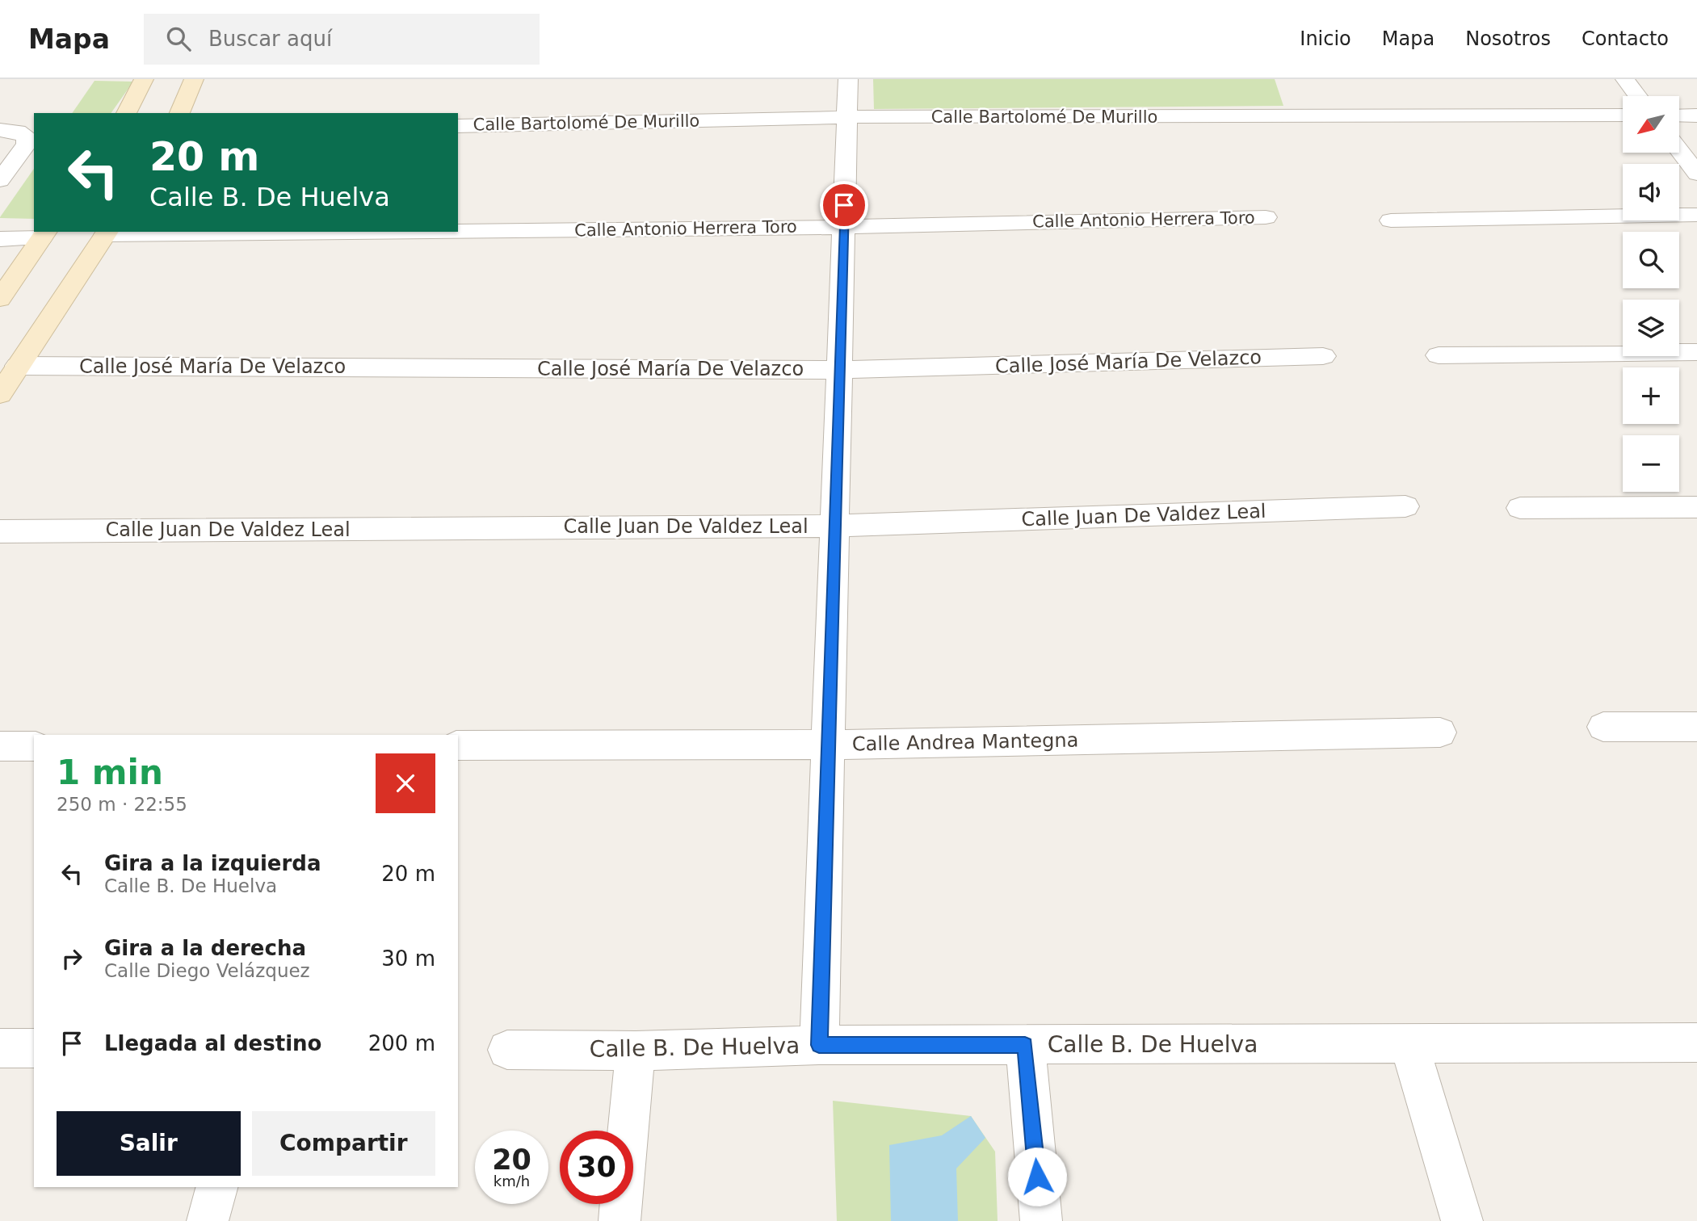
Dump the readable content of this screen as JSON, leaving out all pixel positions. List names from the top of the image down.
{
  "streets": {
    "street": [
      "Calle Bartolomé De Murillo",
      "Calle Antonio Herrera Toro",
      "Calle José María De Velazco",
      "Calle Juan De Valdez Leal",
      "Calle Andrea Mantegna",
      "Calle B. De Huelva"
    ]
  },
  "north": "bottom left",
  "page": {
    "header": "Mapa",
    "search": "Buscar aquí",
    "nav": [
      "Inicio",
      "Mapa",
      "Nosotros",
      "Contacto"
    ],
    "map_buttons": ["+", "−"],
    "turn": ["20 m", "Calle B. De Huelva"],
    "heading": ["1 min", "250 m · 22:55"],
    "list": [
      {
        "name": "Gira a la izquierda",
        "note": "Calle B. De Huelva",
        "value": "20 m"
      },
      {
        "name": "Gira a la derecha",
        "note": "Calle Diego Velázquez",
        "value": "30 m"
      },
      {
        "name": "Llegada al destino",
        "value": "200 m"
      }
    ],
    "buttons": ["Salir", "Compartir"],
    "speed": "20 km/h",
    "limit": "30"
  }
}
